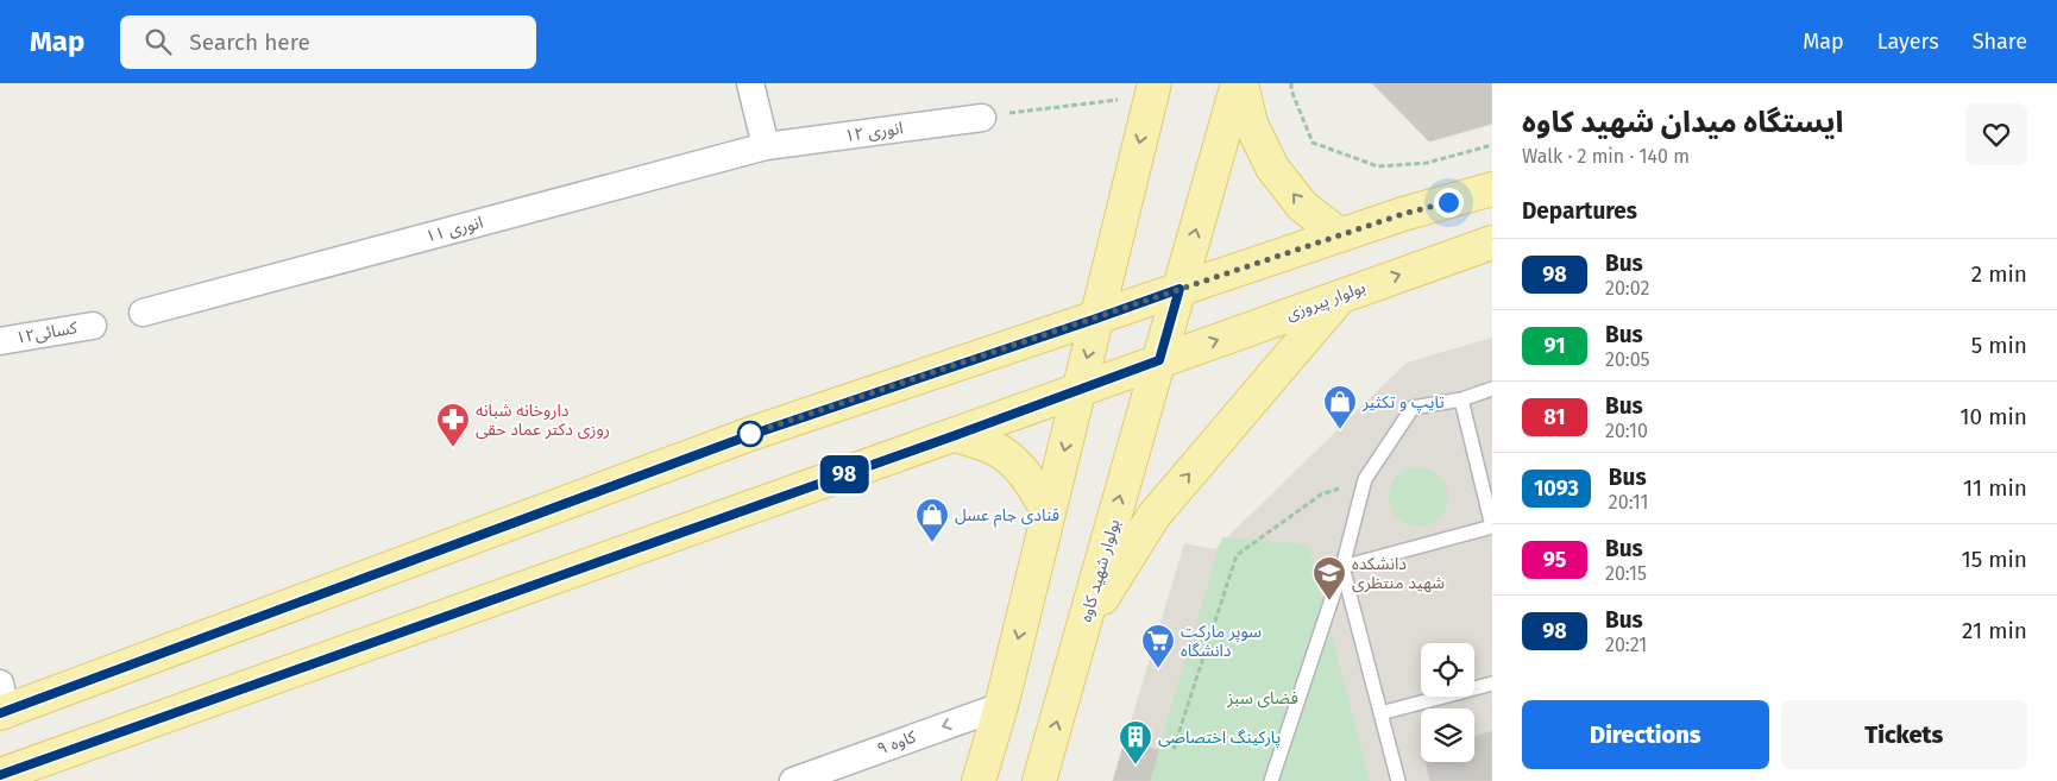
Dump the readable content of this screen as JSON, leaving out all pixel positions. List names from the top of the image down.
{
  "streets": {
    "main road": ["بولوار پیروزی", "بولوار شهید کاوه"],
    "street": [
      "انوری ۱۲",
      "انوری ۱۱",
      "کسائی۱۲",
      "کاوه ۹"
    ]
  },
  "crossings": [
    ["انوری ۱۲", "انوری ۱۱"],
    ["بولوار پیروزی", "بولوار شهید کاوه"]
  ],
  "one_way": ["کاوه ۹"],
  "parks": ["فضای سبز"],
  "places": {
    "shop": ["تایپ و تکثیر", "قنادی جام عسل"],
    "pharmacy": ["داروخانه شبانه روزی دکتر عماد حقی"],
    "school or university": ["دانشکده شهید منتظری"],
    "supermarket": ["سوپر مارکت دانشگاه"],
    "building": ["پارکینگ اختصاصی"]
  },
  "lines": ["bus line 98"],
  "page": {
    "header": "Map",
    "search": "Search here",
    "nav": ["Map", "Layers", "Share"],
    "on_map": "98",
    "heading": [
      ["ایستگاه میدان شهید کاوه", "Walk · 2 min · 140 m"],
      "Departures"
    ],
    "list": [
      {
        "mark": "98",
        "name": "Bus",
        "note": "20:02",
        "value": "2 min"
      },
      {
        "mark": "91",
        "name": "Bus",
        "note": "20:05",
        "value": "5 min"
      },
      {
        "mark": "81",
        "name": "Bus",
        "note": "20:10",
        "value": "10 min"
      },
      {
        "mark": "1093",
        "name": "Bus",
        "note": "20:11",
        "value": "11 min"
      },
      {
        "mark": "95",
        "name": "Bus",
        "note": "20:15",
        "value": "15 min"
      },
      {
        "mark": "98",
        "name": "Bus",
        "note": "20:21",
        "value": "21 min"
      }
    ],
    "buttons": ["Directions", "Tickets"]
  }
}
